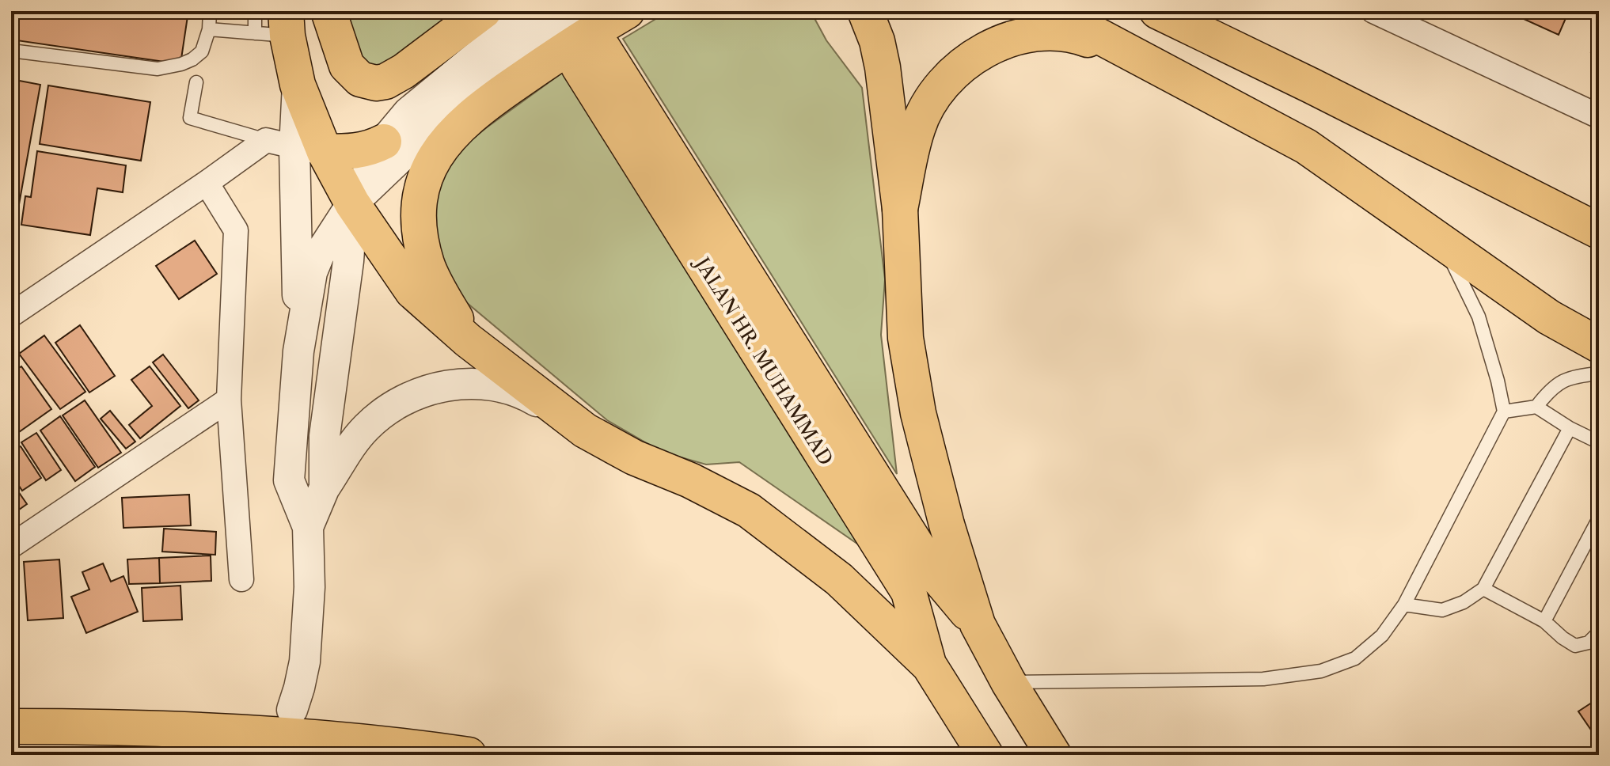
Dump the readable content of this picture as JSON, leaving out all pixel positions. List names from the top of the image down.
{
  "streets": {
    "main road": ["JALAN HR. MUHAMMAD"]
  }
}
